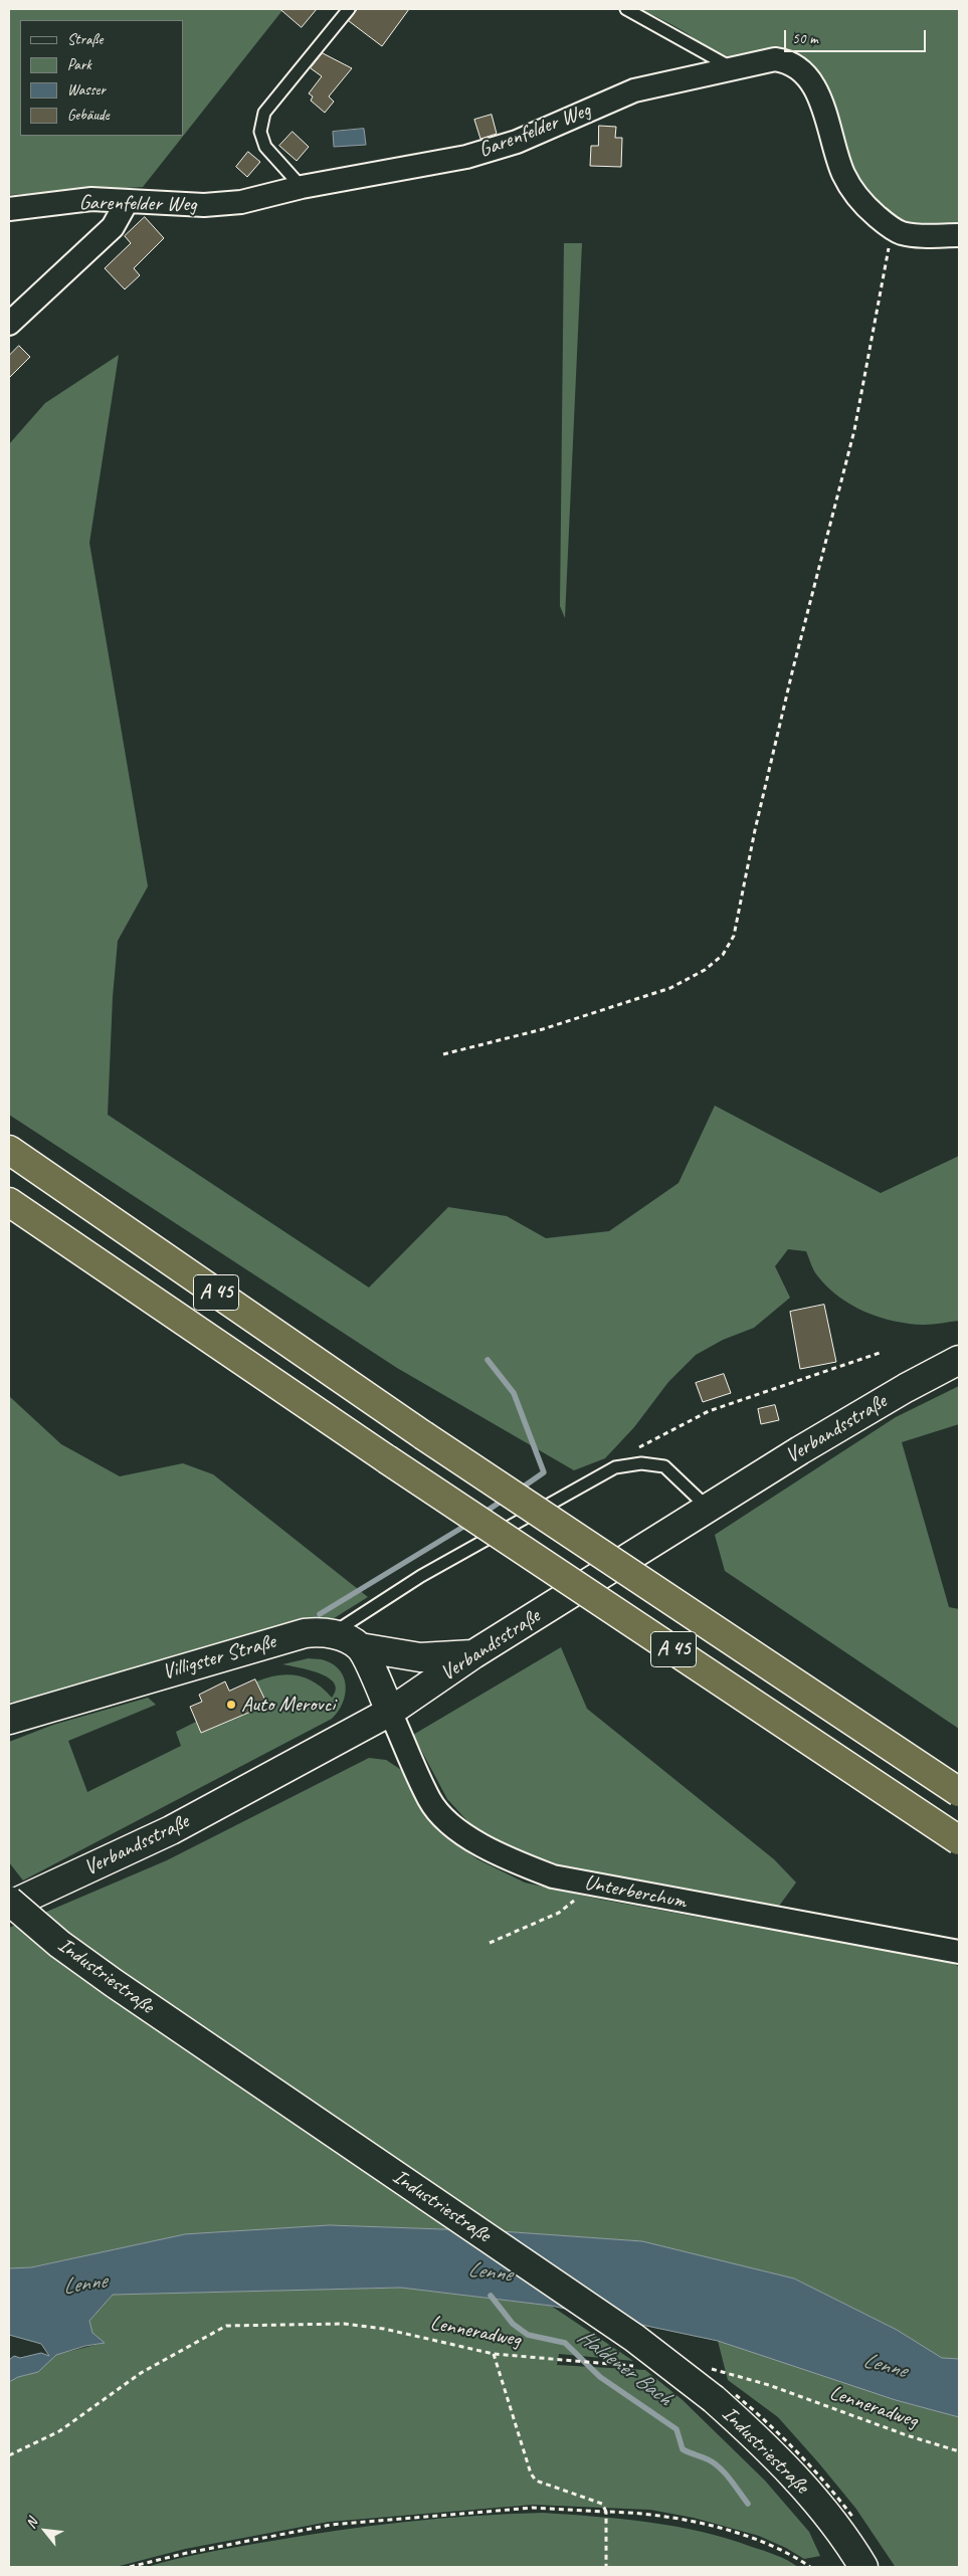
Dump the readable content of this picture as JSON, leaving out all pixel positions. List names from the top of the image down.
{
  "streets": {
    "highway": ["A 45"],
    "main road": ["Verbandsstraße", "Villigster Straße", "Industriestraße"],
    "street": ["Garenfelder Weg", "Unterberchum"],
    "path": ["Lenneradweg"]
  },
  "crossings": [
    ["Verbandsstraße", "Villigster Straße"],
    ["Verbandsstraße", "Unterberchum"]
  ],
  "water": ["Lenne", "Haldener Bach"],
  "places": ["Auto Merovci"],
  "legend": [
    "Straße",
    "Park",
    "Wasser",
    "Gebäude"
  ],
  "scale_bar": "50 m",
  "north": "top left"
}
